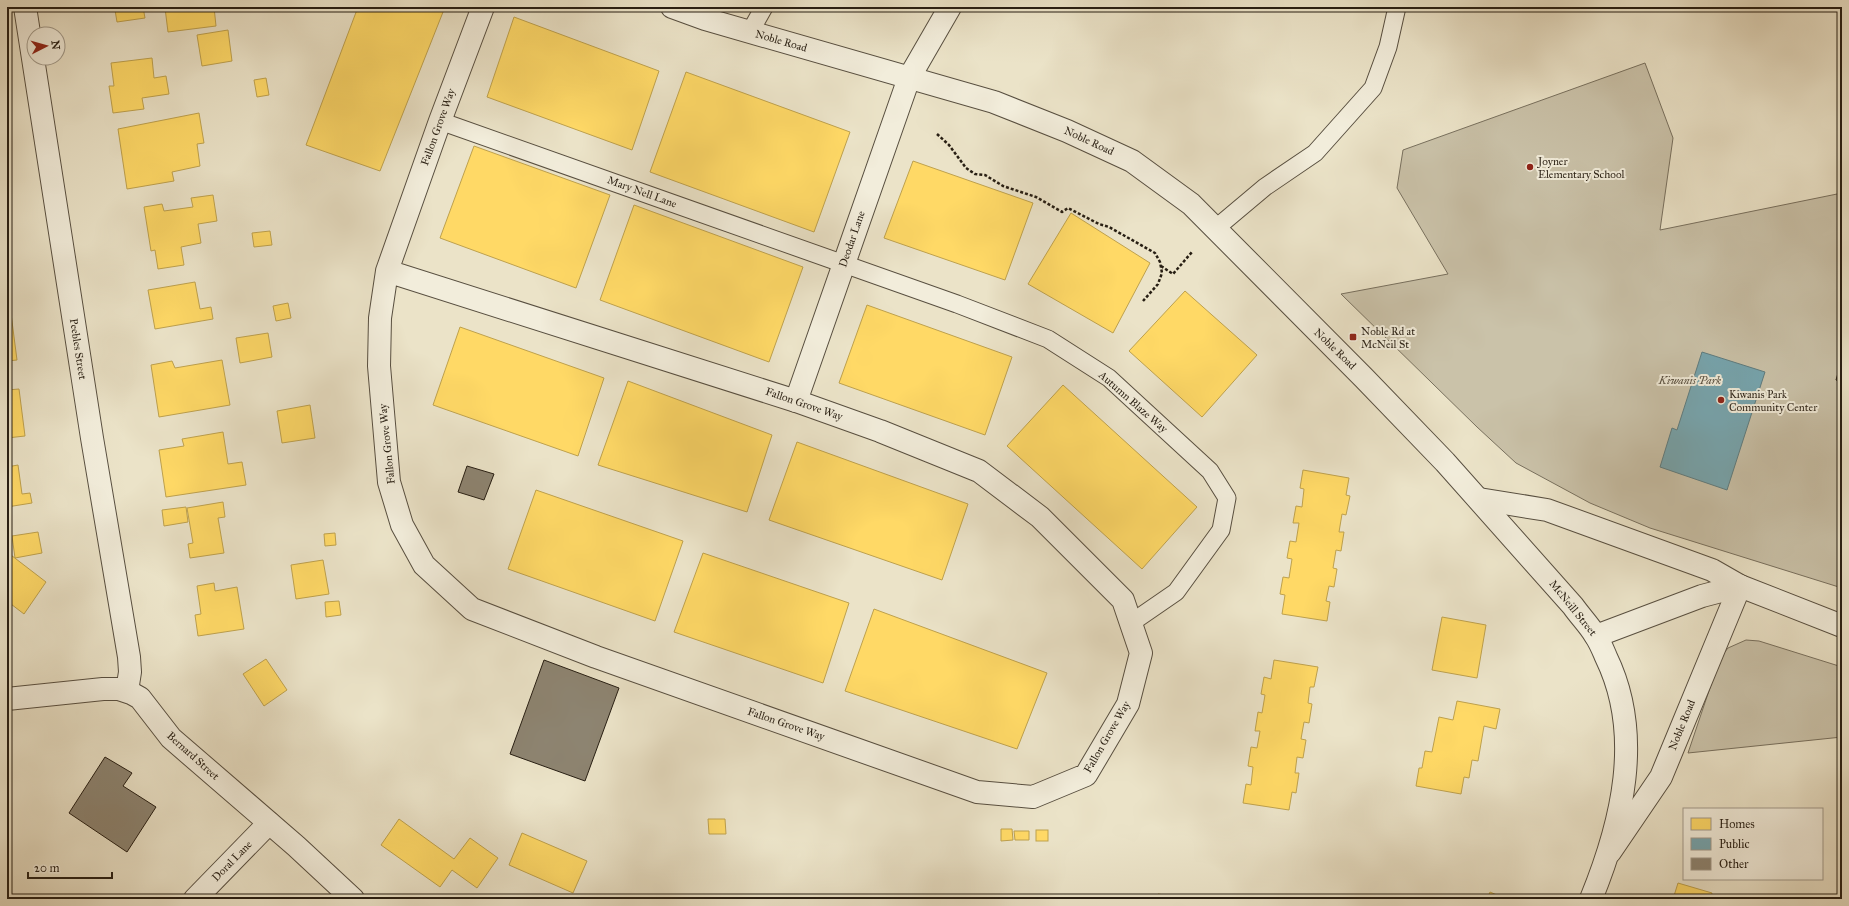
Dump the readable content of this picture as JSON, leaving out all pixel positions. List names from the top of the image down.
{
  "streets": {
    "street": [
      "Noble Road",
      "Fallon Grove Way",
      "Deodar Lane",
      "Peebles Street",
      "McNeill Street",
      "Bernard Street",
      "Doral Lane"
    ],
    "lane": ["Mary Nell Lane", "Autumn Blaze Way"]
  },
  "crossings": [
    ["Noble Road", "Deodar Lane"],
    ["Noble Road", "McNeill Street"],
    ["Fallon Grove Way", "Mary Nell Lane"],
    ["Fallon Grove Way", "Deodar Lane"],
    ["Fallon Grove Way", "Autumn Blaze Way"],
    ["Mary Nell Lane", "Deodar Lane"],
    ["Mary Nell Lane", "Autumn Blaze Way"],
    ["Deodar Lane", "Autumn Blaze Way"],
    ["Peebles Street", "Bernard Street"],
    ["Bernard Street", "Doral Lane"]
  ],
  "parks": ["Kiwanis Park"],
  "places": {
    "other": ["Joyner Elementary School", "Kiwanis Park Community Center"],
    "transit": ["Noble Rd at McNeil St"]
  },
  "legend": ["Homes", "Public", "Other"],
  "scale_bar": "20 m",
  "north": "right"
}
